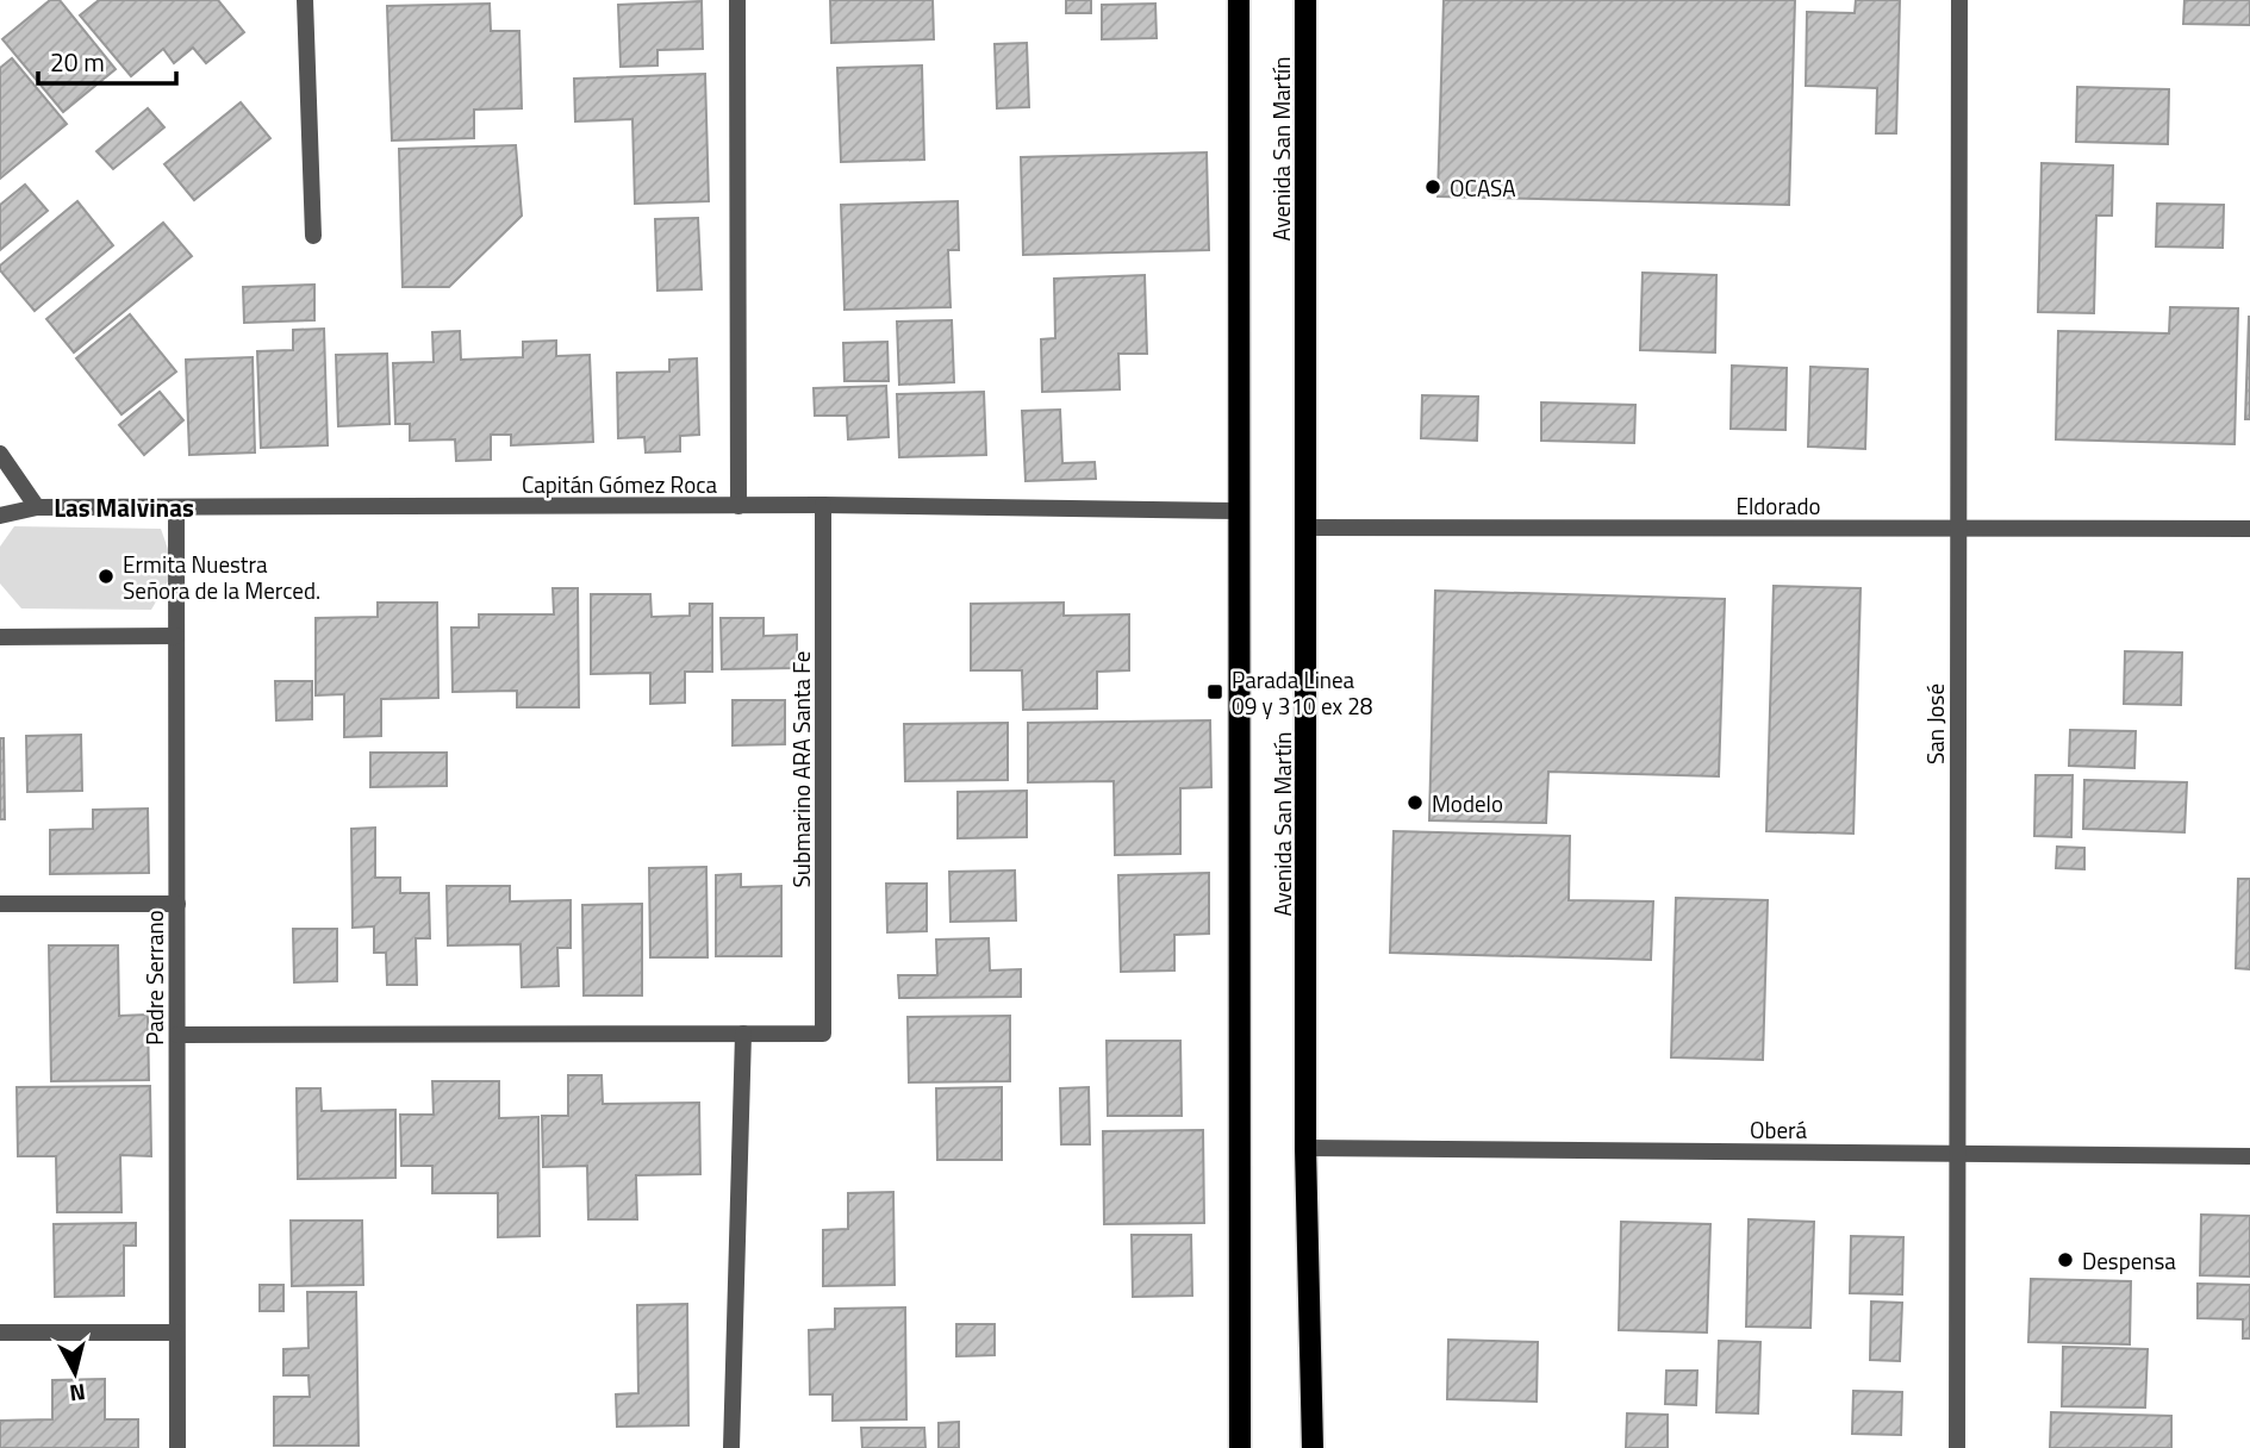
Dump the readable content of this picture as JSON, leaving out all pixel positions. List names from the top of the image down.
{
  "streets": {
    "main road": ["Avenida San Martín"],
    "street": [
      "Capitán Gómez Roca",
      "Eldorado",
      "San José",
      "Submarino ARA Santa Fe",
      "Padre Serrano",
      "Oberá"
    ]
  },
  "crossings": [
    ["Avenida San Martín", "Capitán Gómez Roca"],
    ["Avenida San Martín", "Eldorado"],
    ["Avenida San Martín", "Oberá"],
    ["Capitán Gómez Roca", "Submarino ARA Santa Fe"],
    ["Capitán Gómez Roca", "Padre Serrano"],
    ["Eldorado", "San José"],
    ["San José", "Oberá"]
  ],
  "districts": ["Las Malvinas"],
  "places": {
    "other": [
      "OCASA",
      "Ermita Nuestra Señora de la Merced.",
      "Modelo",
      "Despensa"
    ],
    "transit": ["Parada Linea 09 y 310 ex 28"]
  },
  "scale_bar": "20 m",
  "north": "bottom"
}
